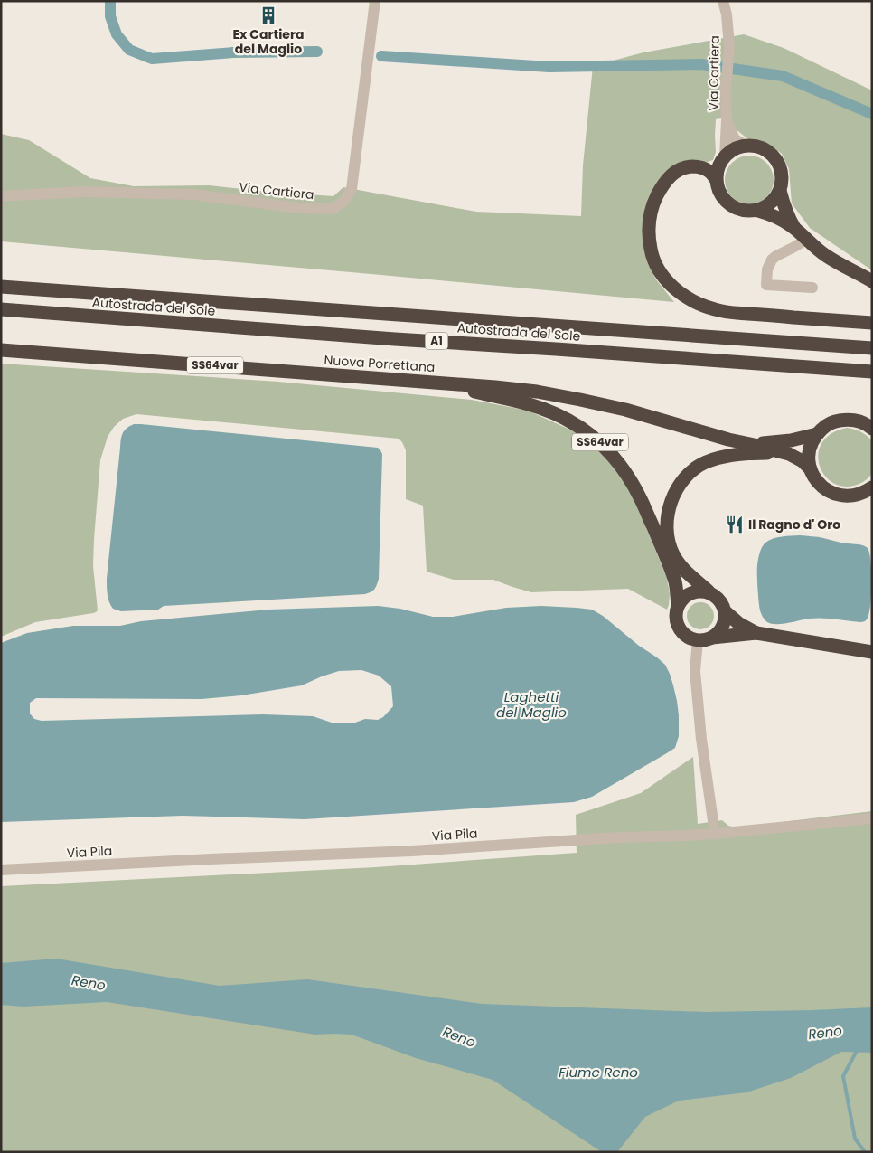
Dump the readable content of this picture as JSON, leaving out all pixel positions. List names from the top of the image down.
{
  "streets": {
    "highway": [
      "Autostrada del Sole",
      "A1",
      "Nuova Porrettana",
      "SS64var"
    ],
    "street": ["Via Cartiera", "Via Pila"]
  },
  "crossings": [
    ["Nuova Porrettana", "SS64var"]
  ],
  "water": ["Laghetti del Maglio", "Reno", "Fiume Reno"],
  "places": {
    "building": ["Ex Cartiera del Maglio"],
    "restaurant": ["Il Ragno d' Oro"]
  }
}
